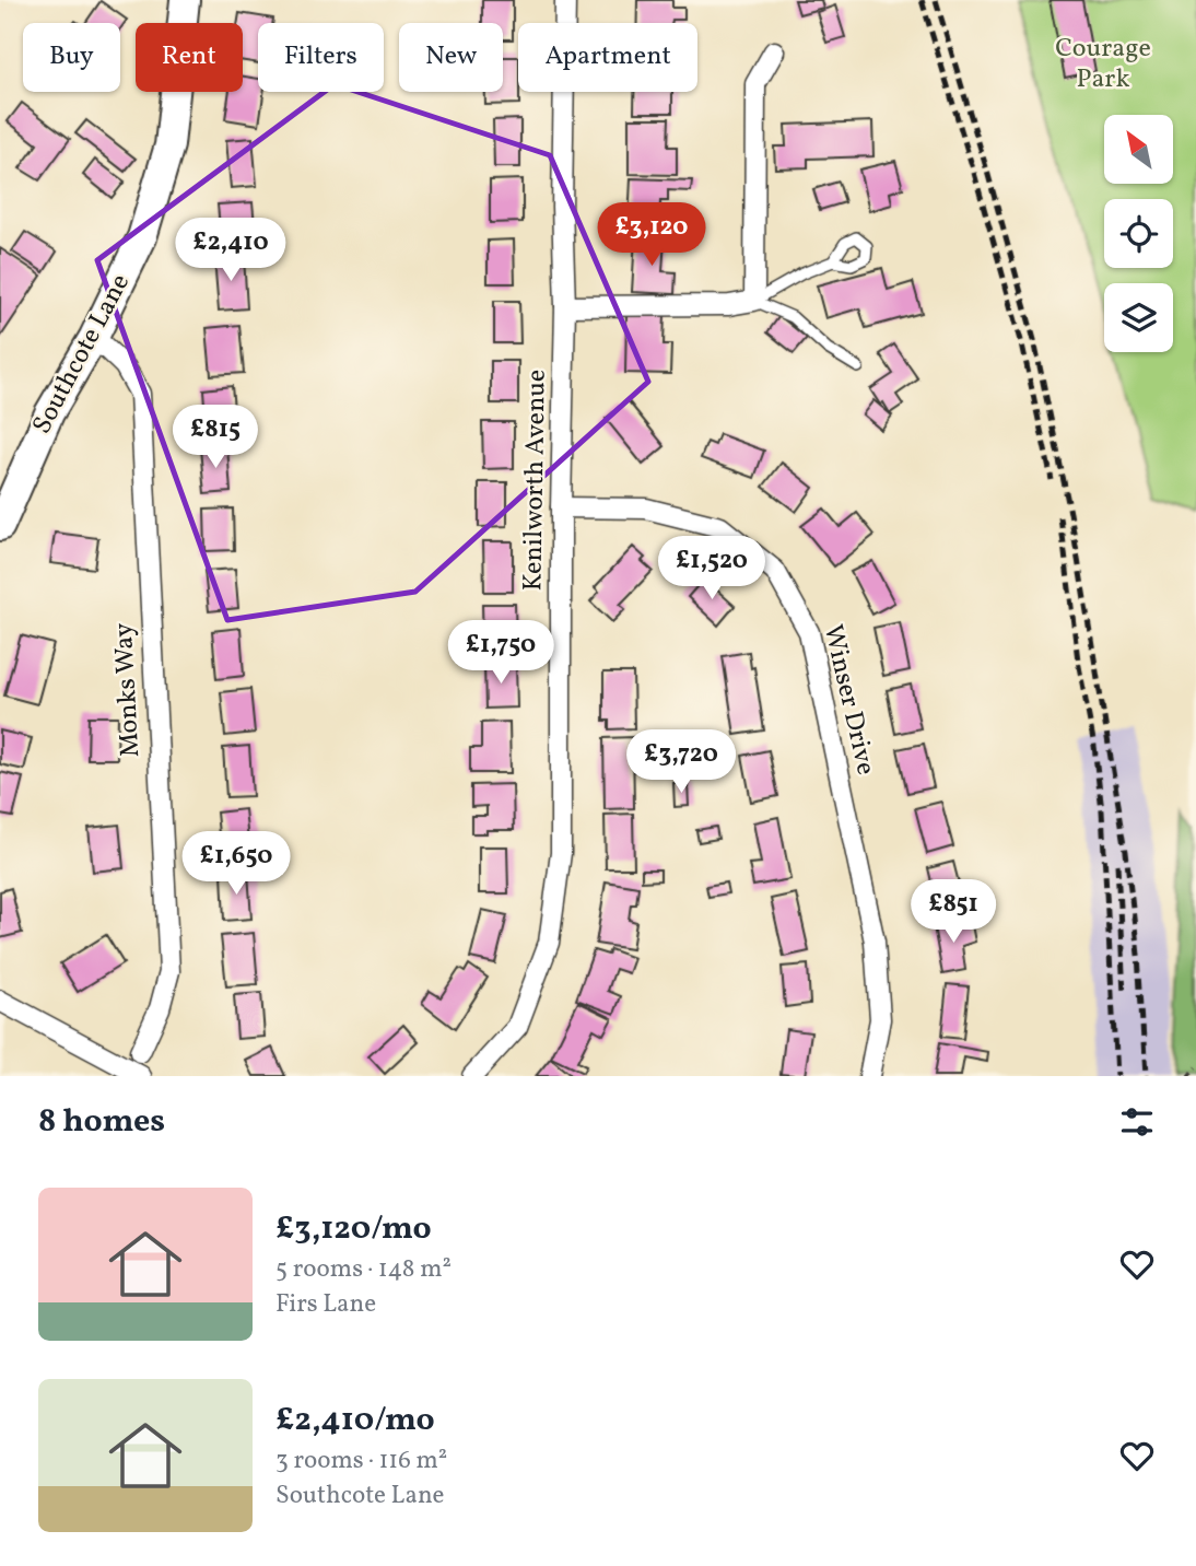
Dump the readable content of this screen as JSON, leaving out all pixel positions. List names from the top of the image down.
{
  "streets": {
    "street": [
      "Southcote Lane",
      "Kenilworth Avenue",
      "Monks Way",
      "Winser Drive"
    ]
  },
  "crossings": [
    ["Southcote Lane", "Monks Way"],
    ["Kenilworth Avenue", "Winser Drive"]
  ],
  "parks": ["Courage Park"],
  "north": "top left",
  "page": {
    "chip": [
      "Buy",
      "Rent",
      "Filters",
      "New",
      "Apartment"
    ],
    "price": [
      "£3,120",
      "£2,410",
      "£815",
      "£1,520",
      "£1,750",
      "£3,720",
      "£1,650",
      "£851"
    ],
    "heading": "8 homes",
    "list": [
      {
        "name": "£3,120/mo",
        "note": "5 rooms · 148 m² · Firs Lane"
      },
      {
        "name": "£2,410/mo",
        "note": "3 rooms · 116 m² · Southcote Lane"
      }
    ]
  }
}
